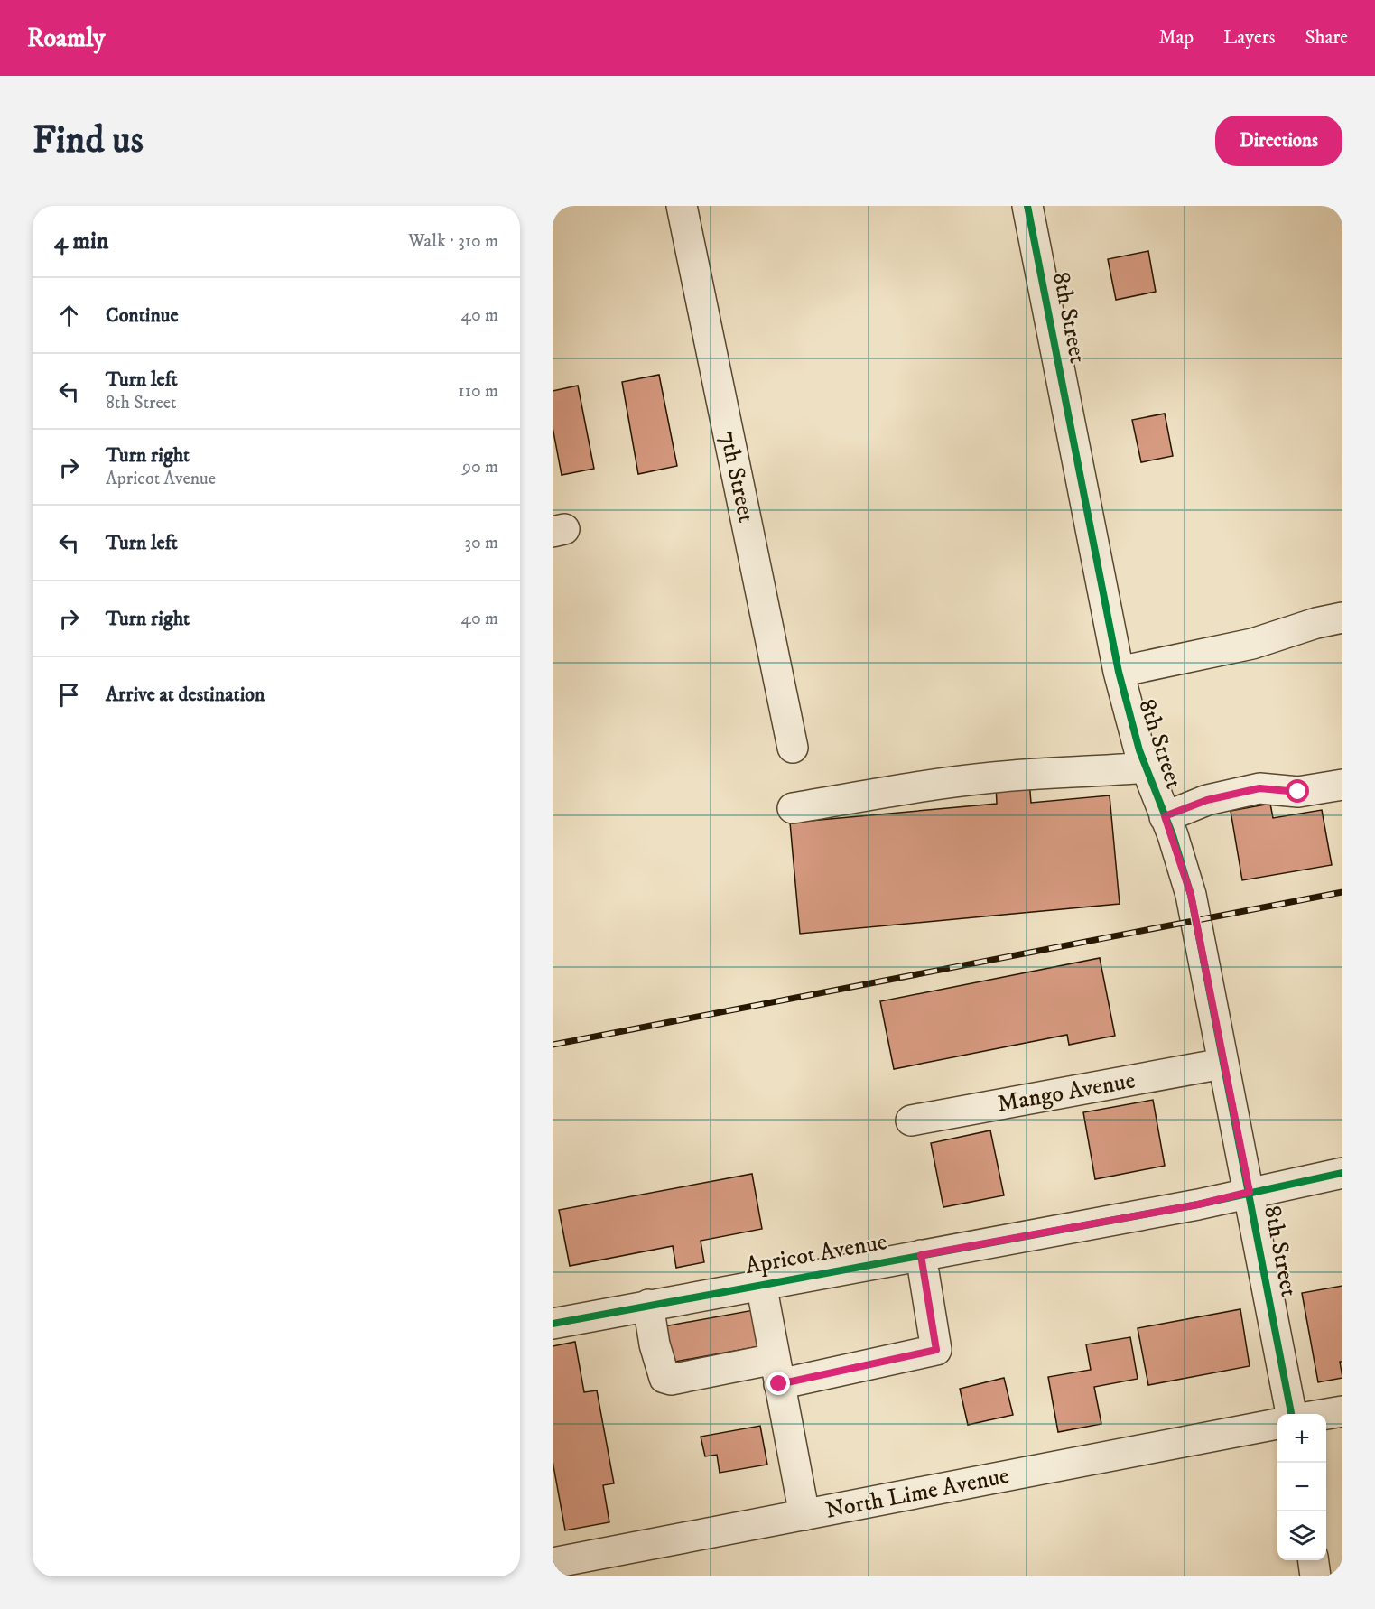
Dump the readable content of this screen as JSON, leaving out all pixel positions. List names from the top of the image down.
{
  "streets": {
    "street": [
      "8th Street",
      "7th Street",
      "Mango Avenue",
      "Apricot Avenue",
      "North Lime Avenue"
    ]
  },
  "crossings": [
    ["8th Street", "Mango Avenue"],
    ["8th Street", "Apricot Avenue"]
  ],
  "page": {
    "header": "Roamly",
    "nav": ["Map", "Layers", "Share"],
    "buttons": "Directions",
    "title": "Find us",
    "heading": ["4 min", "Walk · 310 m"],
    "list": [
      ["Continue", "40 m"],
      ["Turn left", "8th Street", "110 m"],
      ["Turn right", "Apricot Avenue", "90 m"],
      ["Turn left", "30 m"],
      ["Turn right", "40 m"],
      "Arrive at destination"
    ],
    "map_buttons": ["+", "−"]
  }
}
